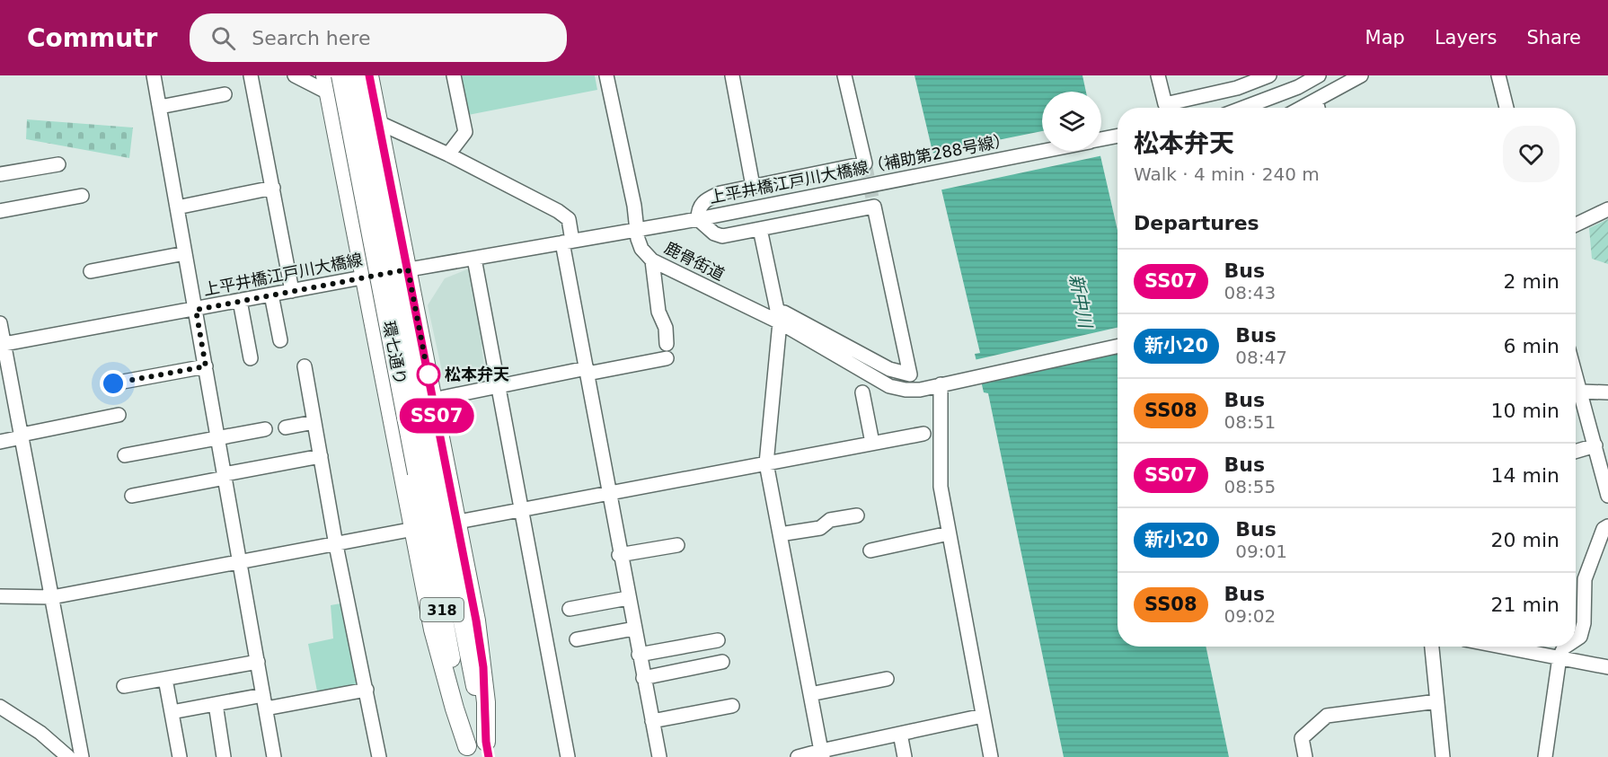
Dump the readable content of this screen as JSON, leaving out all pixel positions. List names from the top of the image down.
{
  "streets": {
    "main road": ["環七通り", "318"],
    "street": ["上平井橋江戸川大橋線（補助第288号線）", "鹿骨街道", "上平井橋江戸川大橋線"]
  },
  "crossings": [
    ["上平井橋江戸川大橋線（補助第288号線）", "鹿骨街道"]
  ],
  "water": ["新中川"],
  "places": ["松本弁天"],
  "lines": ["bus line SS07"],
  "page": {
    "header": "Commutr",
    "search": "Search here",
    "nav": ["Map", "Layers", "Share"],
    "on_map": "SS07",
    "heading": [
      ["松本弁天", "Walk · 4 min · 240 m"],
      "Departures"
    ],
    "list": [
      {
        "mark": "SS07",
        "name": "Bus",
        "note": "08:43",
        "value": "2 min"
      },
      {
        "mark": "新小20",
        "name": "Bus",
        "note": "08:47",
        "value": "6 min"
      },
      {
        "mark": "SS08",
        "name": "Bus",
        "note": "08:51",
        "value": "10 min"
      },
      {
        "mark": "SS07",
        "name": "Bus",
        "note": "08:55",
        "value": "14 min"
      },
      {
        "mark": "新小20",
        "name": "Bus",
        "note": "09:01",
        "value": "20 min"
      },
      {
        "mark": "SS08",
        "name": "Bus",
        "note": "09:02",
        "value": "21 min"
      }
    ]
  }
}
